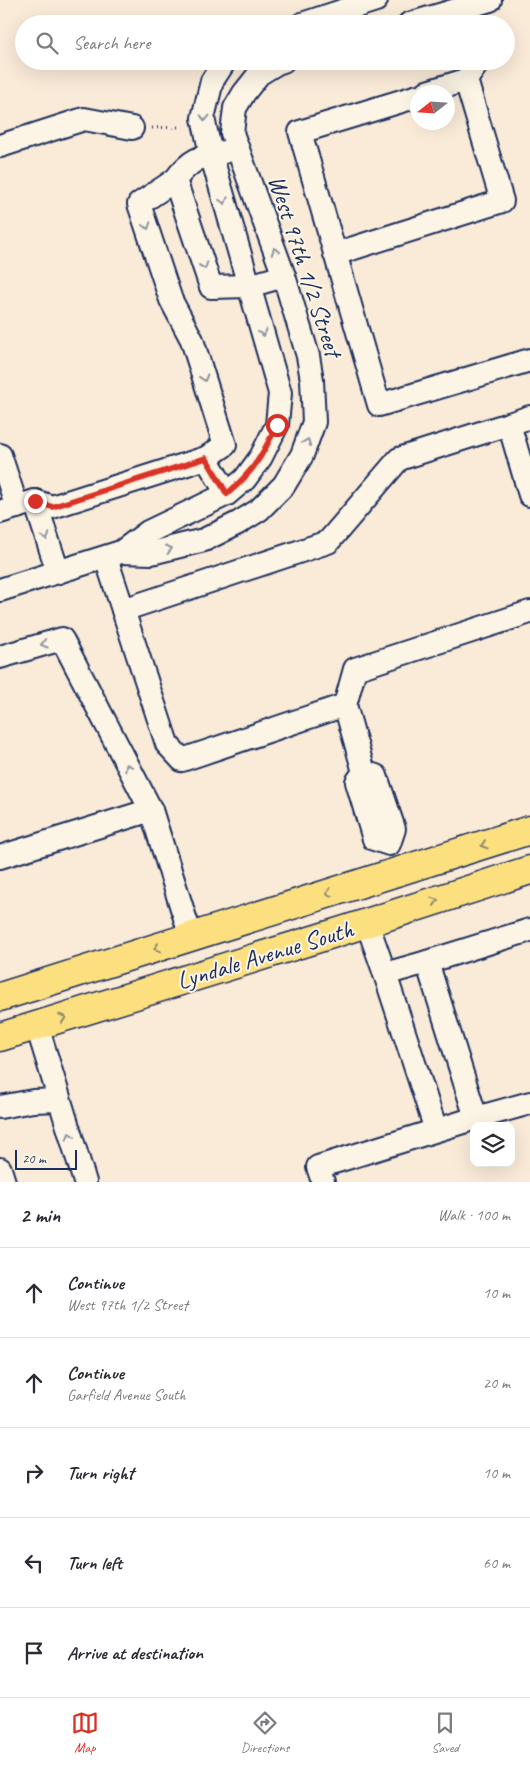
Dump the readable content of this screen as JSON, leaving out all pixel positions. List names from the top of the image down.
{
  "streets": {
    "main road": ["Lyndale Avenue South"],
    "street": ["West 97th 1/2 Street"]
  },
  "scale_bar": "20 m",
  "north": "left",
  "page": {
    "search": "Search here",
    "scale": "20 m",
    "heading": ["2 min", "Walk · 100 m"],
    "list": [
      ["Continue", "West 97th 1/2 Street", "10 m"],
      ["Continue", "Garfield Avenue South", "20 m"],
      ["Turn right", "10 m"],
      ["Turn left", "60 m"],
      "Arrive at destination"
    ],
    "nav": ["Map", "Directions", "Saved"]
  }
}
